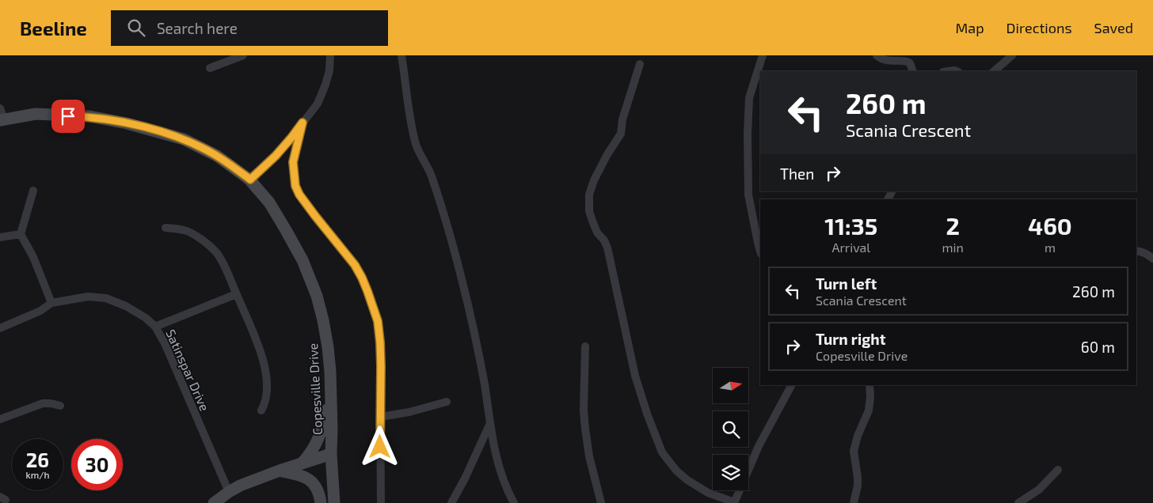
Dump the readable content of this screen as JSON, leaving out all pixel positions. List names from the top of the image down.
{
  "streets": {
    "street": ["Satinspar Drive", "Copesville Drive"]
  },
  "north": "right",
  "page": {
    "header": "Beeline",
    "search": "Search here",
    "nav": ["Map", "Directions", "Saved"],
    "turn": ["260 m", "Scania Crescent"],
    "then": "Then",
    "eta": [
      "11:35",
      "Arrival",
      "2",
      "min",
      "460",
      "m"
    ],
    "list": [
      {
        "name": "Turn left",
        "note": "Scania Crescent",
        "value": "260 m"
      },
      {
        "name": "Turn right",
        "note": "Copesville Drive",
        "value": "60 m"
      }
    ],
    "speed": "26 km/h",
    "limit": "30"
  }
}
